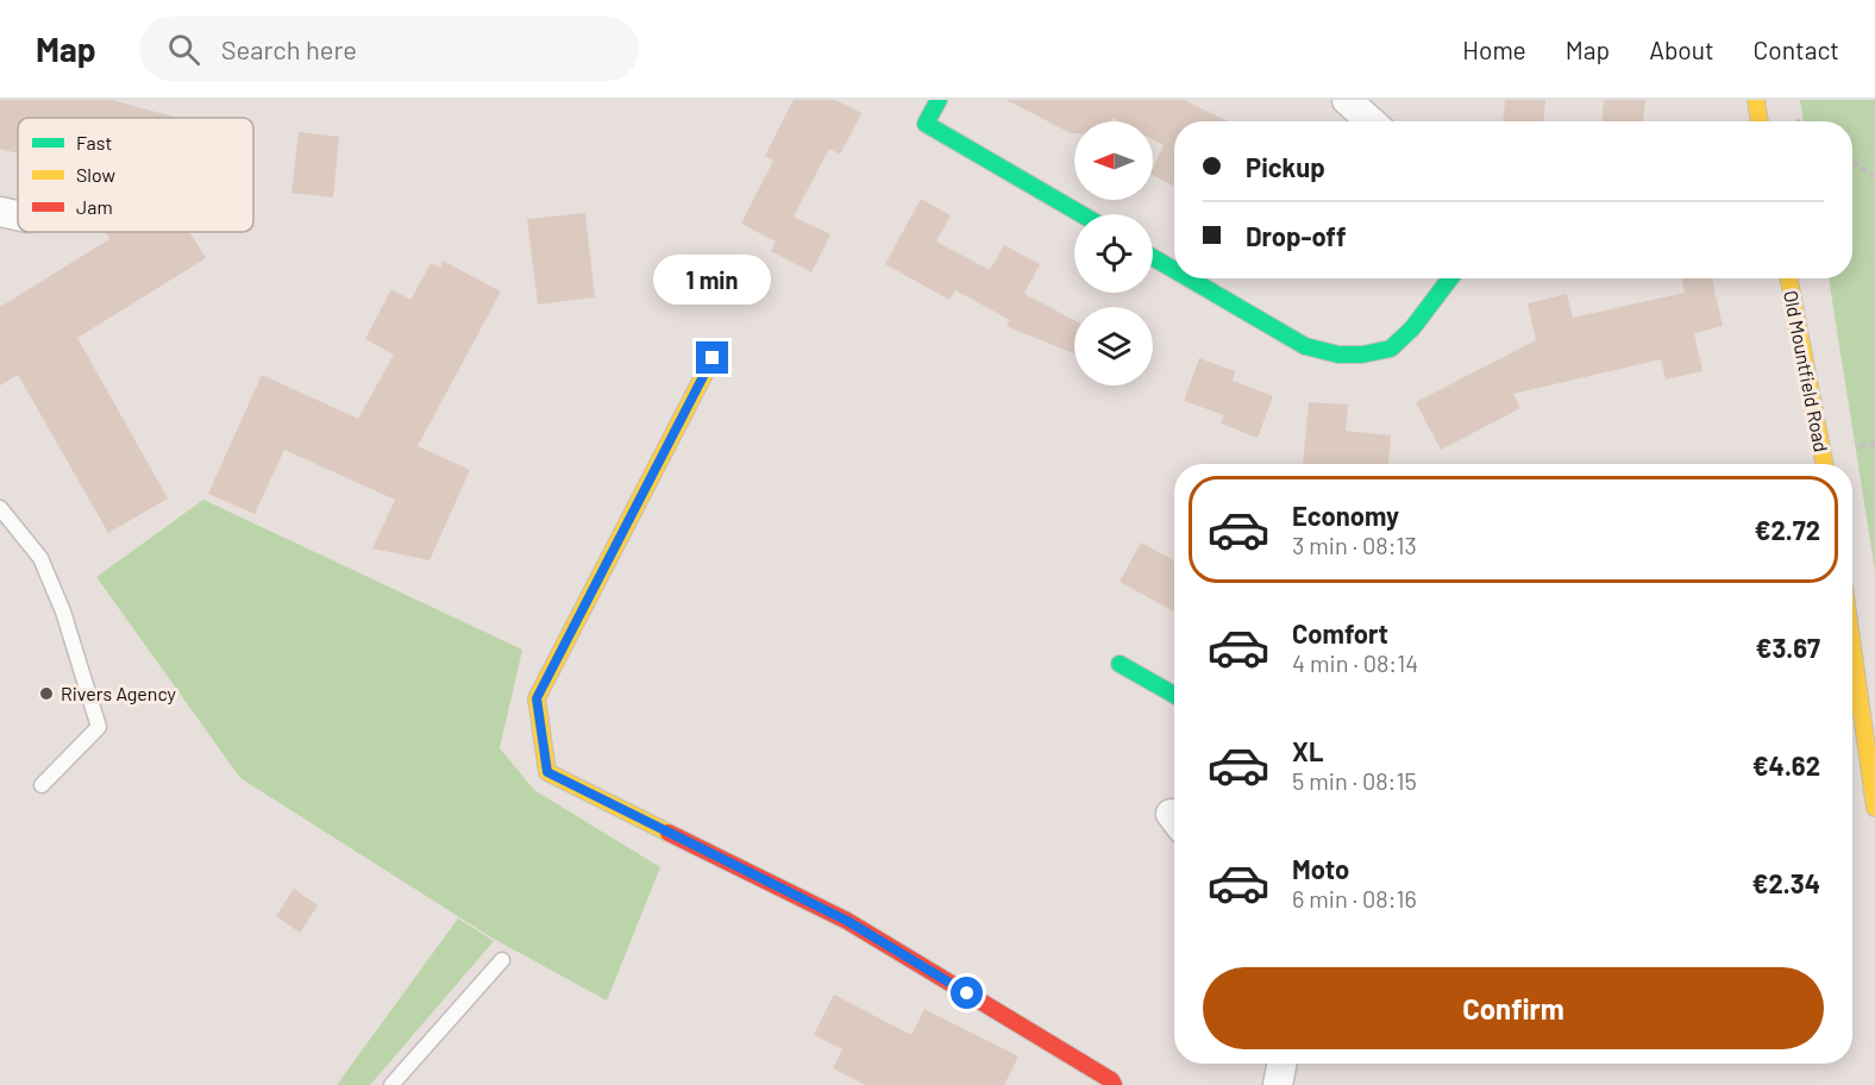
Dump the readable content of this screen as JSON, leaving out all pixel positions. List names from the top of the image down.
{
  "streets": {
    "street": ["Old Mountfield Road"]
  },
  "places": ["Rivers Agency"],
  "legend": ["Fast", "Slow", "Jam"],
  "north": "left",
  "page": {
    "header": "Map",
    "search": "Search here",
    "nav": [
      "Home",
      "Map",
      "About",
      "Contact"
    ],
    "banner": ["Pickup", "Drop-off"],
    "bubble": "1 min",
    "list": [
      {
        "name": "Economy",
        "note": "3 min · 08:13",
        "value": "€2.72"
      },
      {
        "name": "Comfort",
        "note": "4 min · 08:14",
        "value": "€3.67"
      },
      {
        "name": "XL",
        "note": "5 min · 08:15",
        "value": "€4.62"
      },
      {
        "name": "Moto",
        "note": "6 min · 08:16",
        "value": "€2.34"
      }
    ],
    "buttons": "Confirm"
  }
}
